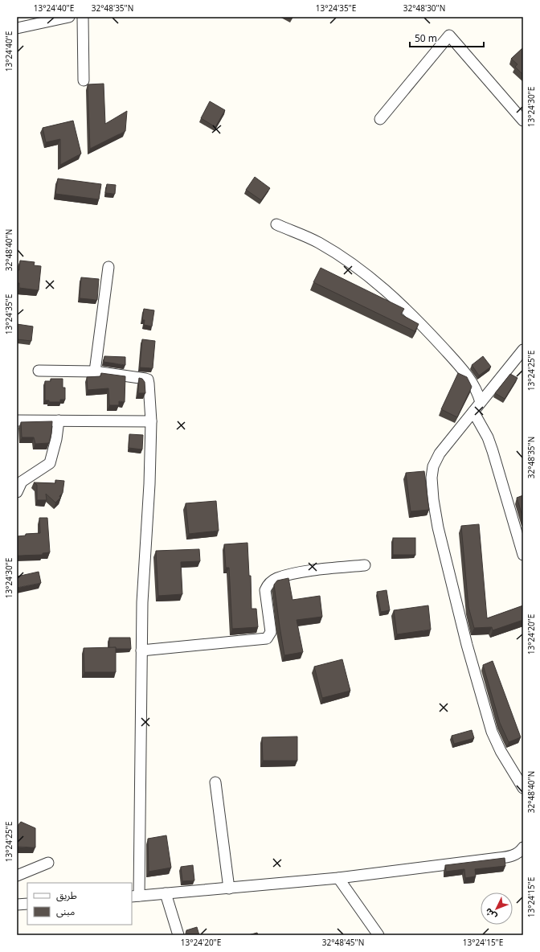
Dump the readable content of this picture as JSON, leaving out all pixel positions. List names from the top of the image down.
{
  "legend": ["طريق", "مبنى"],
  "scale_bar": "50 m",
  "north": "bottom left",
  "coordinates": [
    "13°24'40\"E",
    "32°48'35\"N",
    "13°24'35\"E",
    "32°48'30\"N",
    "13°24'30\"E",
    "32°48'40\"N",
    "13°24'25\"E",
    "13°24'20\"E",
    "13°24'15\"E",
    "32°48'45\"N"
  ]
}
